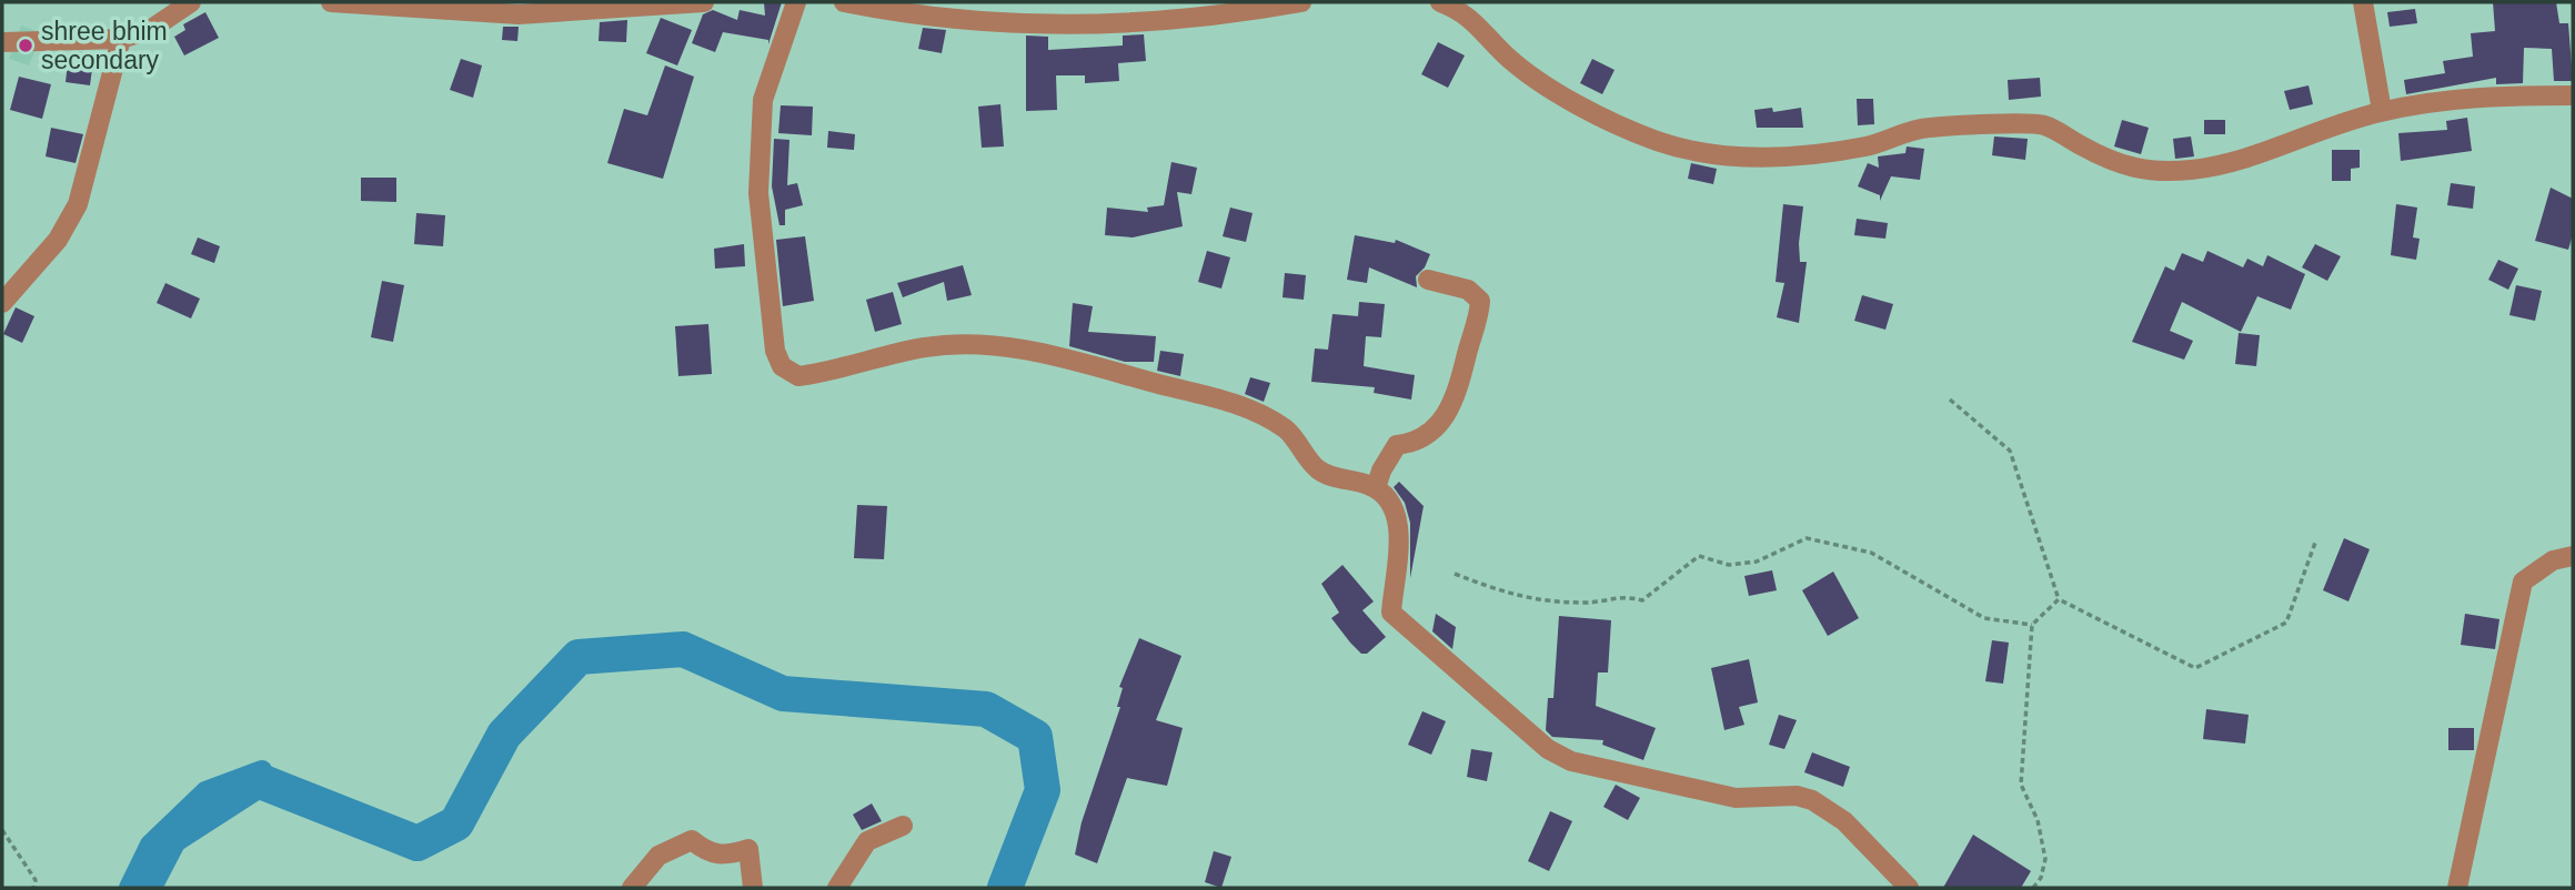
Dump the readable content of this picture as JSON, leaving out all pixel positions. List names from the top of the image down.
{
  "places": ["shree bhim secondary"]
}
